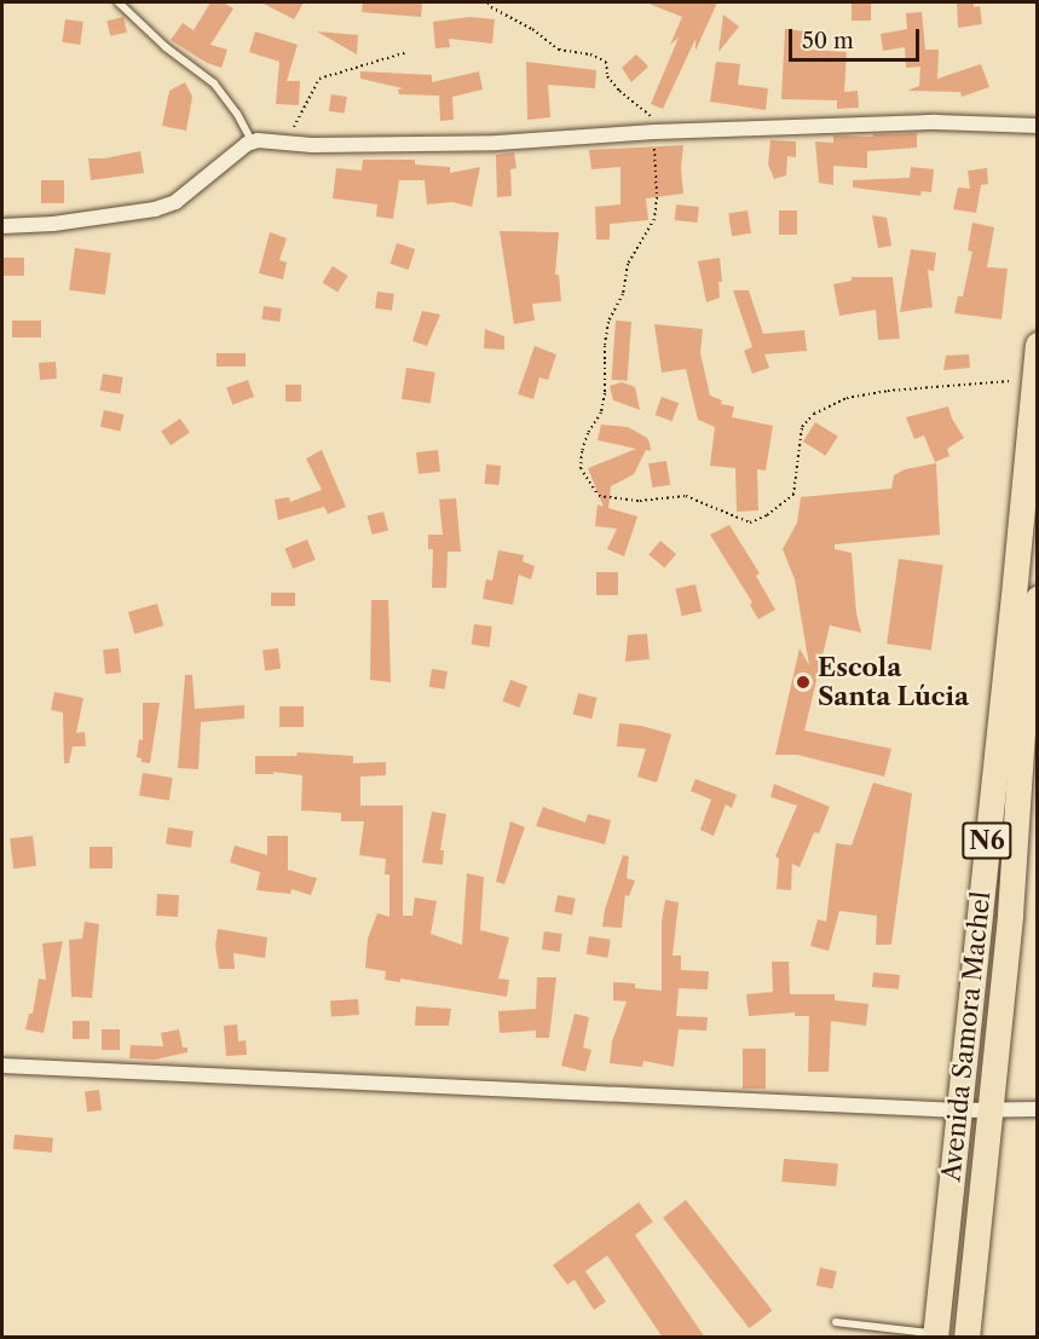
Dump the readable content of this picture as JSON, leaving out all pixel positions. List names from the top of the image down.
{
  "streets": {
    "highway": ["N6", "Avenida Samora Machel"]
  },
  "places": ["Escola Santa Lúcia"],
  "scale_bar": "50 m"
}
